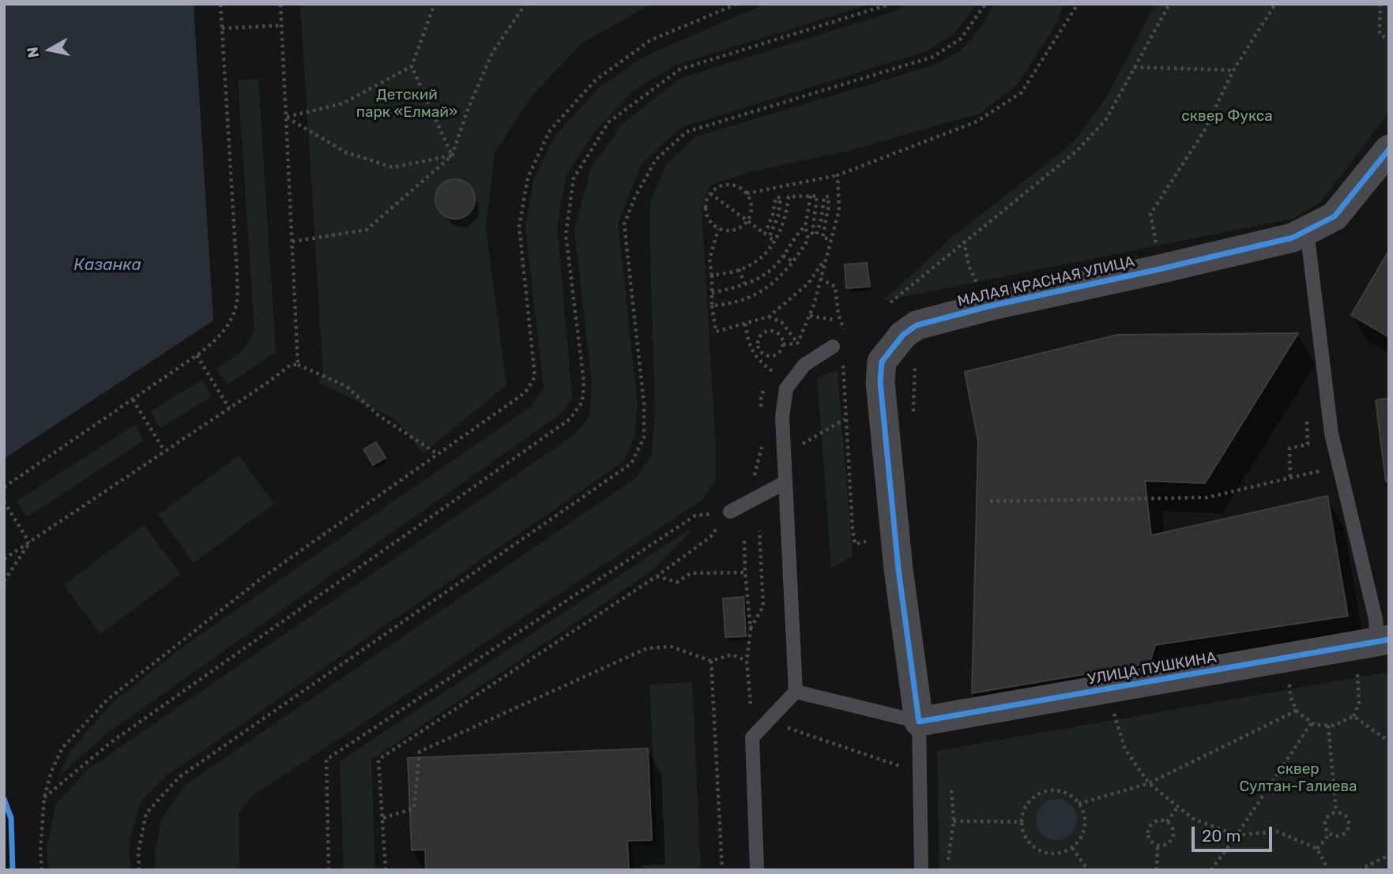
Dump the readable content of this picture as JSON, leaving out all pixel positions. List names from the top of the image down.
{
  "streets": {
    "street": ["МАЛАЯ КРАСНАЯ УЛИЦА", "УЛИЦА ПУШКИНА"]
  },
  "crossings": [
    ["МАЛАЯ КРАСНАЯ УЛИЦА", "УЛИЦА ПУШКИНА"]
  ],
  "water": ["Казанка"],
  "parks": ["Детский парк «Елмай»", "cквер Фукса", "сквер Султан-Галиева"],
  "scale_bar": "20 m",
  "north": "left"
}
